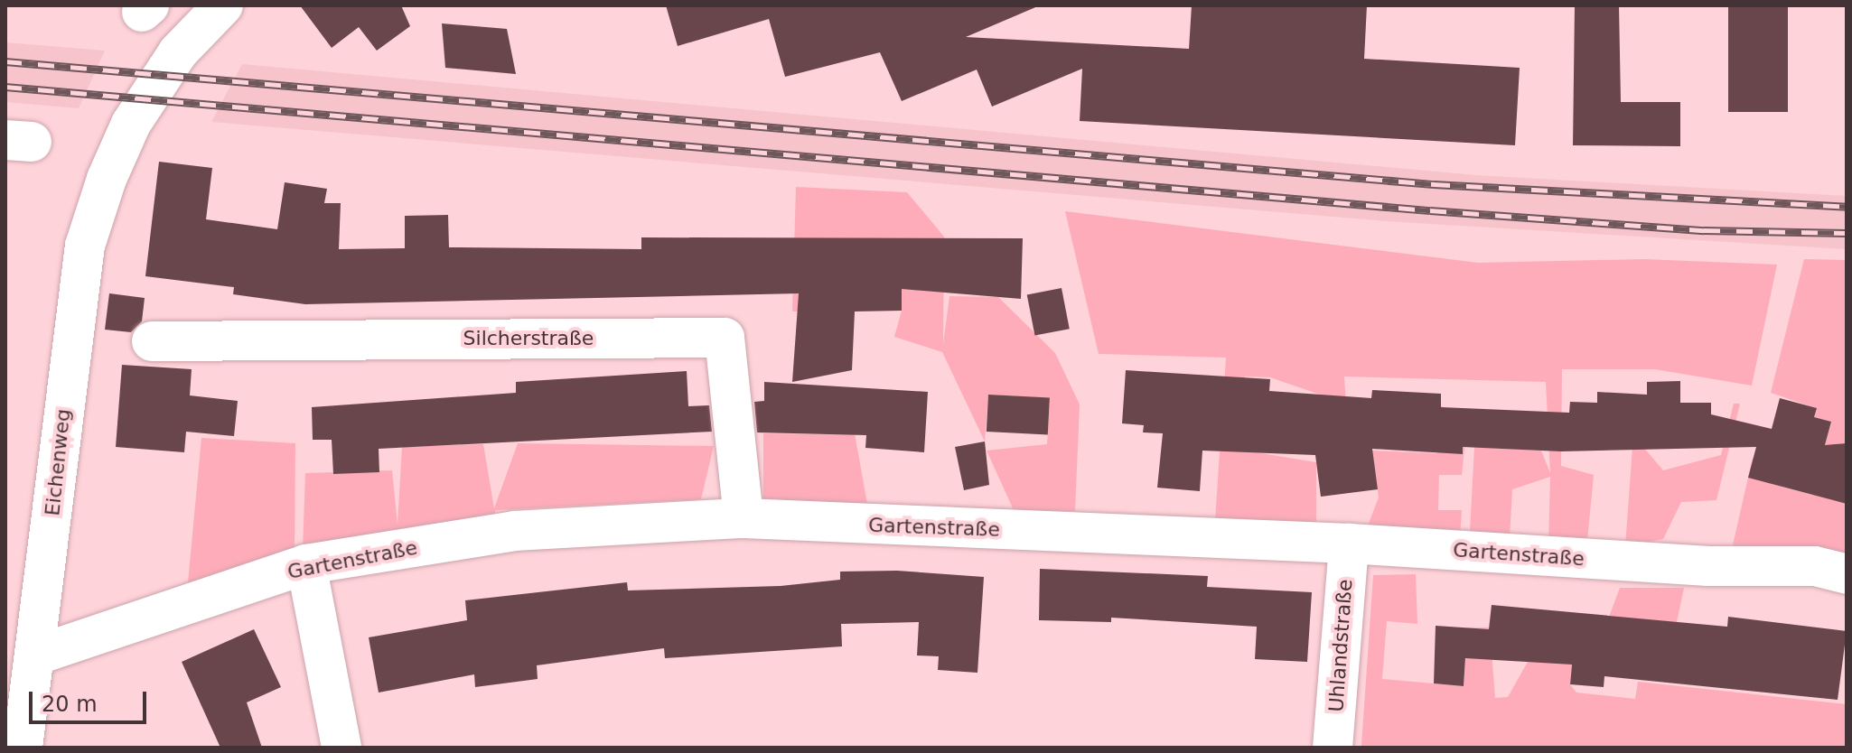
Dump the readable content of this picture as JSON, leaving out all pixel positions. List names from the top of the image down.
{
  "streets": {
    "street": [
      "Silcherstraße",
      "Eichenweg",
      "Gartenstraße",
      "Uhlandstraße"
    ]
  },
  "crossings": [
    ["Silcherstraße", "Gartenstraße"],
    ["Eichenweg", "Gartenstraße"],
    ["Gartenstraße", "Uhlandstraße"]
  ],
  "scale_bar": "20 m"
}
